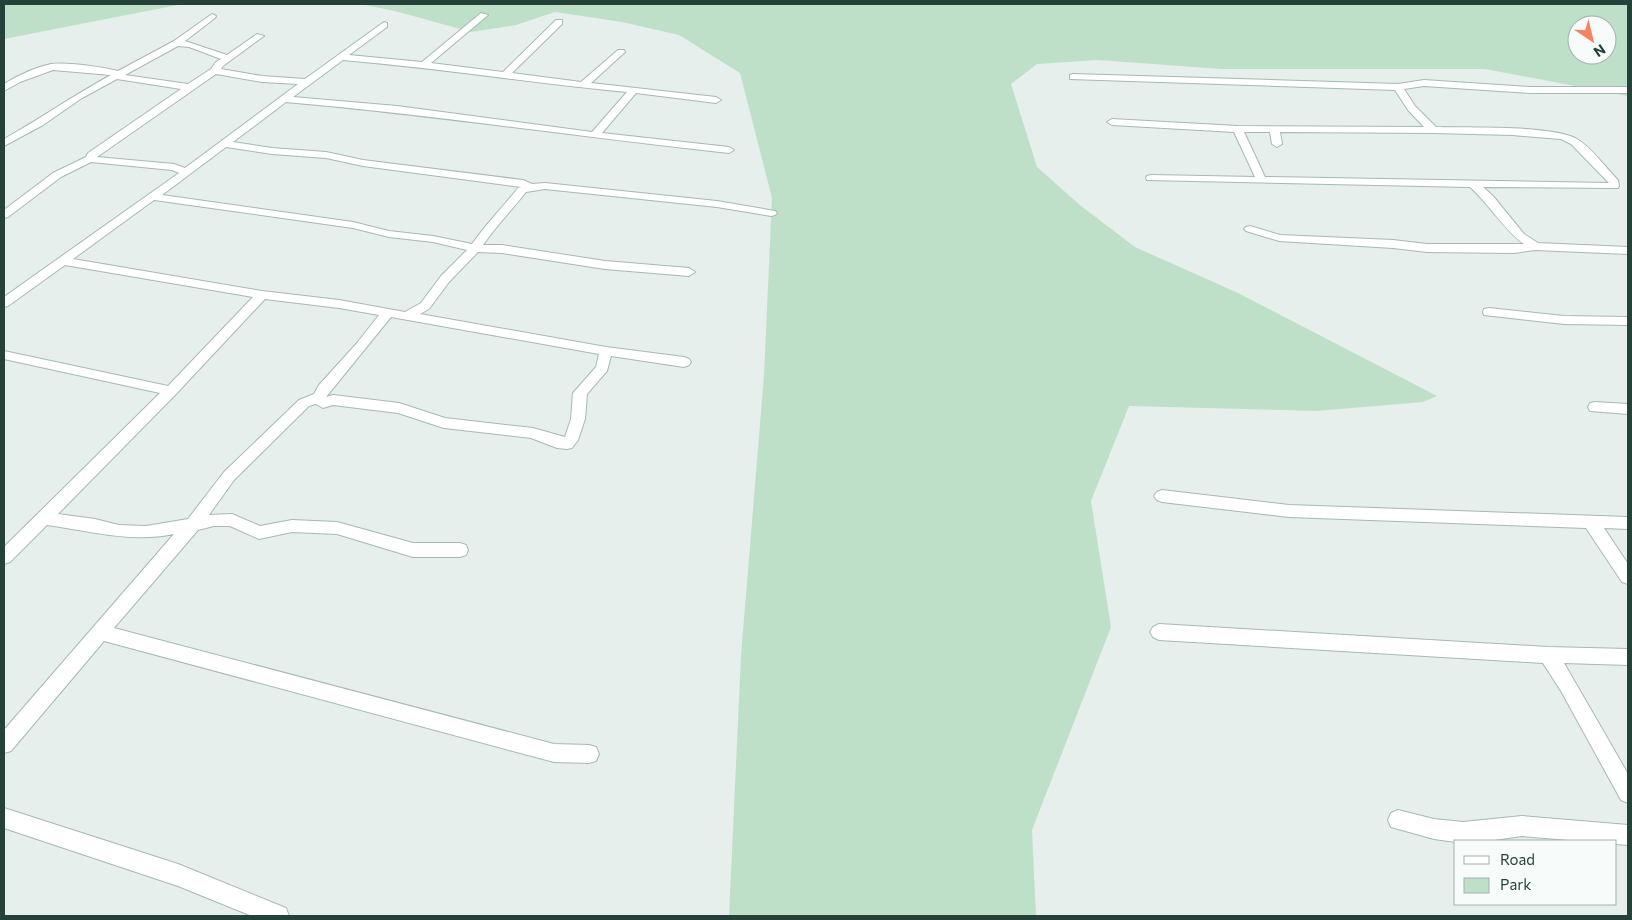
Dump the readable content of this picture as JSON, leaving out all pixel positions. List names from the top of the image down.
{
  "legend": ["Road", "Park"],
  "north": "bottom right"
}
